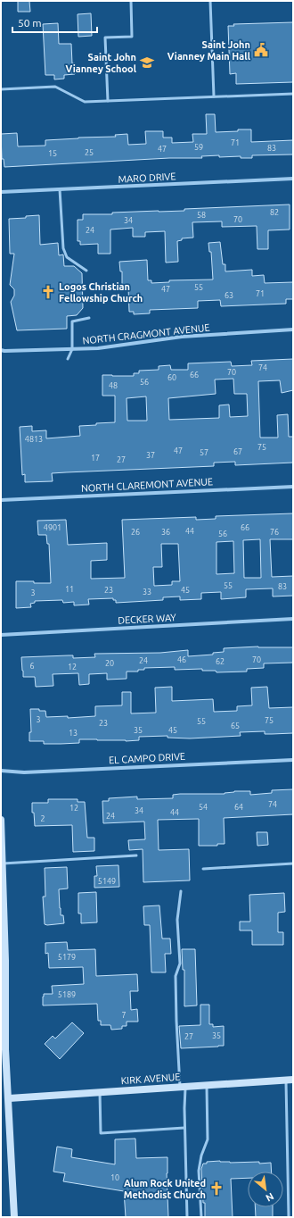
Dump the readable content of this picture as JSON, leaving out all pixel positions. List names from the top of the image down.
{
  "streets": {
    "main road": ["KIRK AVENUE"],
    "street": [
      "MARO DRIVE",
      "NORTH CRAGMONT AVENUE",
      "NORTH CLAREMONT AVENUE",
      "DECKER WAY",
      "EL CAMPO DRIVE"
    ]
  },
  "places": {
    "public building": ["Saint John Vianney Main Hall"],
    "school or university": ["Saint John Vianney School"],
    "church": ["Logos Christian Fellowship Church", "Alum Rock United Methodist Church"]
  },
  "house_numbers": [
    "71",
    "59",
    "83",
    "47",
    "25",
    "15",
    "82",
    "58",
    "70",
    "34",
    "24",
    "55",
    "47",
    "71",
    "63",
    "74",
    "70",
    "66",
    "60",
    "56",
    "48",
    "4813",
    "75",
    "47",
    "67",
    "57",
    "37",
    "17",
    "27",
    "4901",
    "66",
    "44",
    "26",
    "36",
    "76",
    "56",
    "55",
    "83",
    "11",
    "23",
    "45",
    "33",
    "3",
    "46",
    "70",
    "24",
    "62",
    "20",
    "6",
    "12",
    "3",
    "75",
    "55",
    "23",
    "65",
    "35",
    "45",
    "13",
    "74",
    "54",
    "64",
    "12",
    "34",
    "44",
    "24",
    "2",
    "5149",
    "5179",
    "5189",
    "7",
    "35",
    "27",
    "10"
  ],
  "scale_bar": "50 m",
  "north": "bottom right"
}
